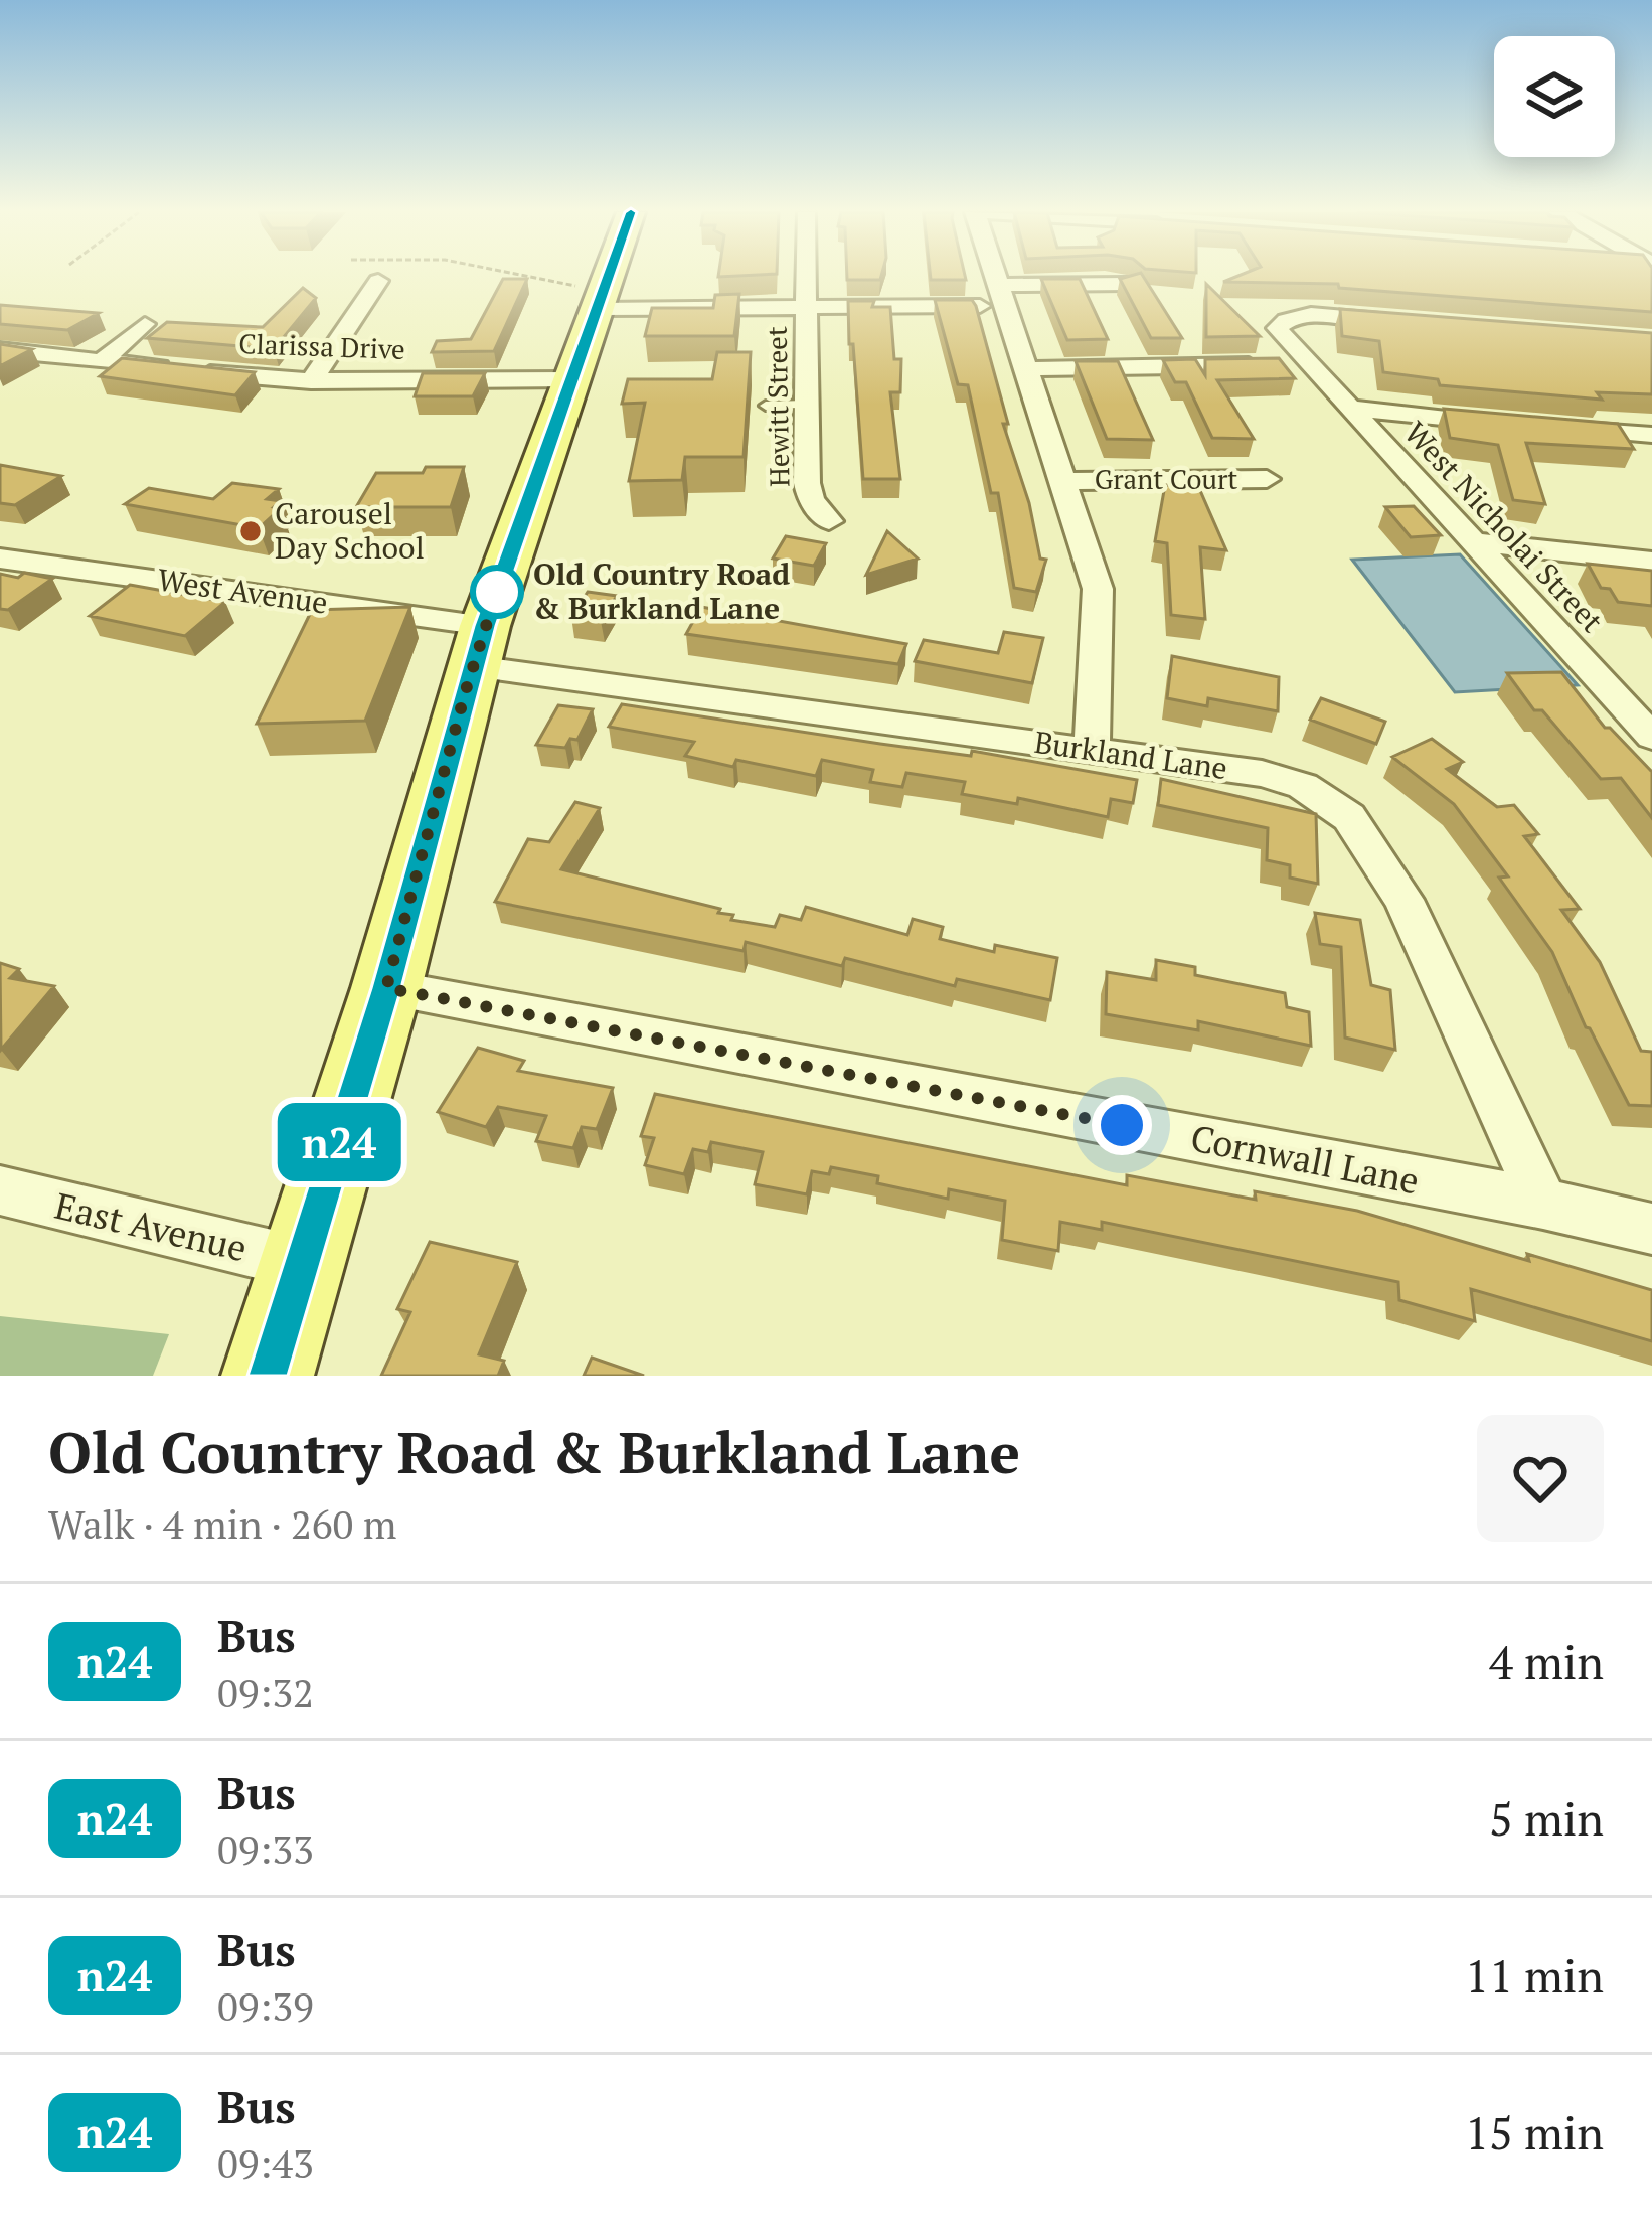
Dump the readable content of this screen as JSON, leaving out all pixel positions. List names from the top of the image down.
{
  "streets": {
    "street": [
      "Clarissa Drive",
      "Hewitt Street",
      "Grant Court",
      "West Nicholai Street",
      "West Avenue",
      "Burkland Lane",
      "Cornwall Lane",
      "East Avenue"
    ]
  },
  "crossings": [
    ["West Avenue", "Burkland Lane"],
    ["Burkland Lane", "Cornwall Lane"]
  ],
  "places": ["Carousel Day School", "Old Country Road & Burkland Lane"],
  "lines": ["bus line n24"],
  "page": {
    "on_map": "n24",
    "heading": ["Old Country Road & Burkland Lane", "Walk · 4 min · 260 m"],
    "list": [
      {
        "mark": "n24",
        "name": "Bus",
        "note": "09:32",
        "value": "4 min"
      },
      {
        "mark": "n24",
        "name": "Bus",
        "note": "09:33",
        "value": "5 min"
      },
      {
        "mark": "n24",
        "name": "Bus",
        "note": "09:39",
        "value": "11 min"
      },
      {
        "mark": "n24",
        "name": "Bus",
        "note": "09:43",
        "value": "15 min"
      }
    ]
  }
}
